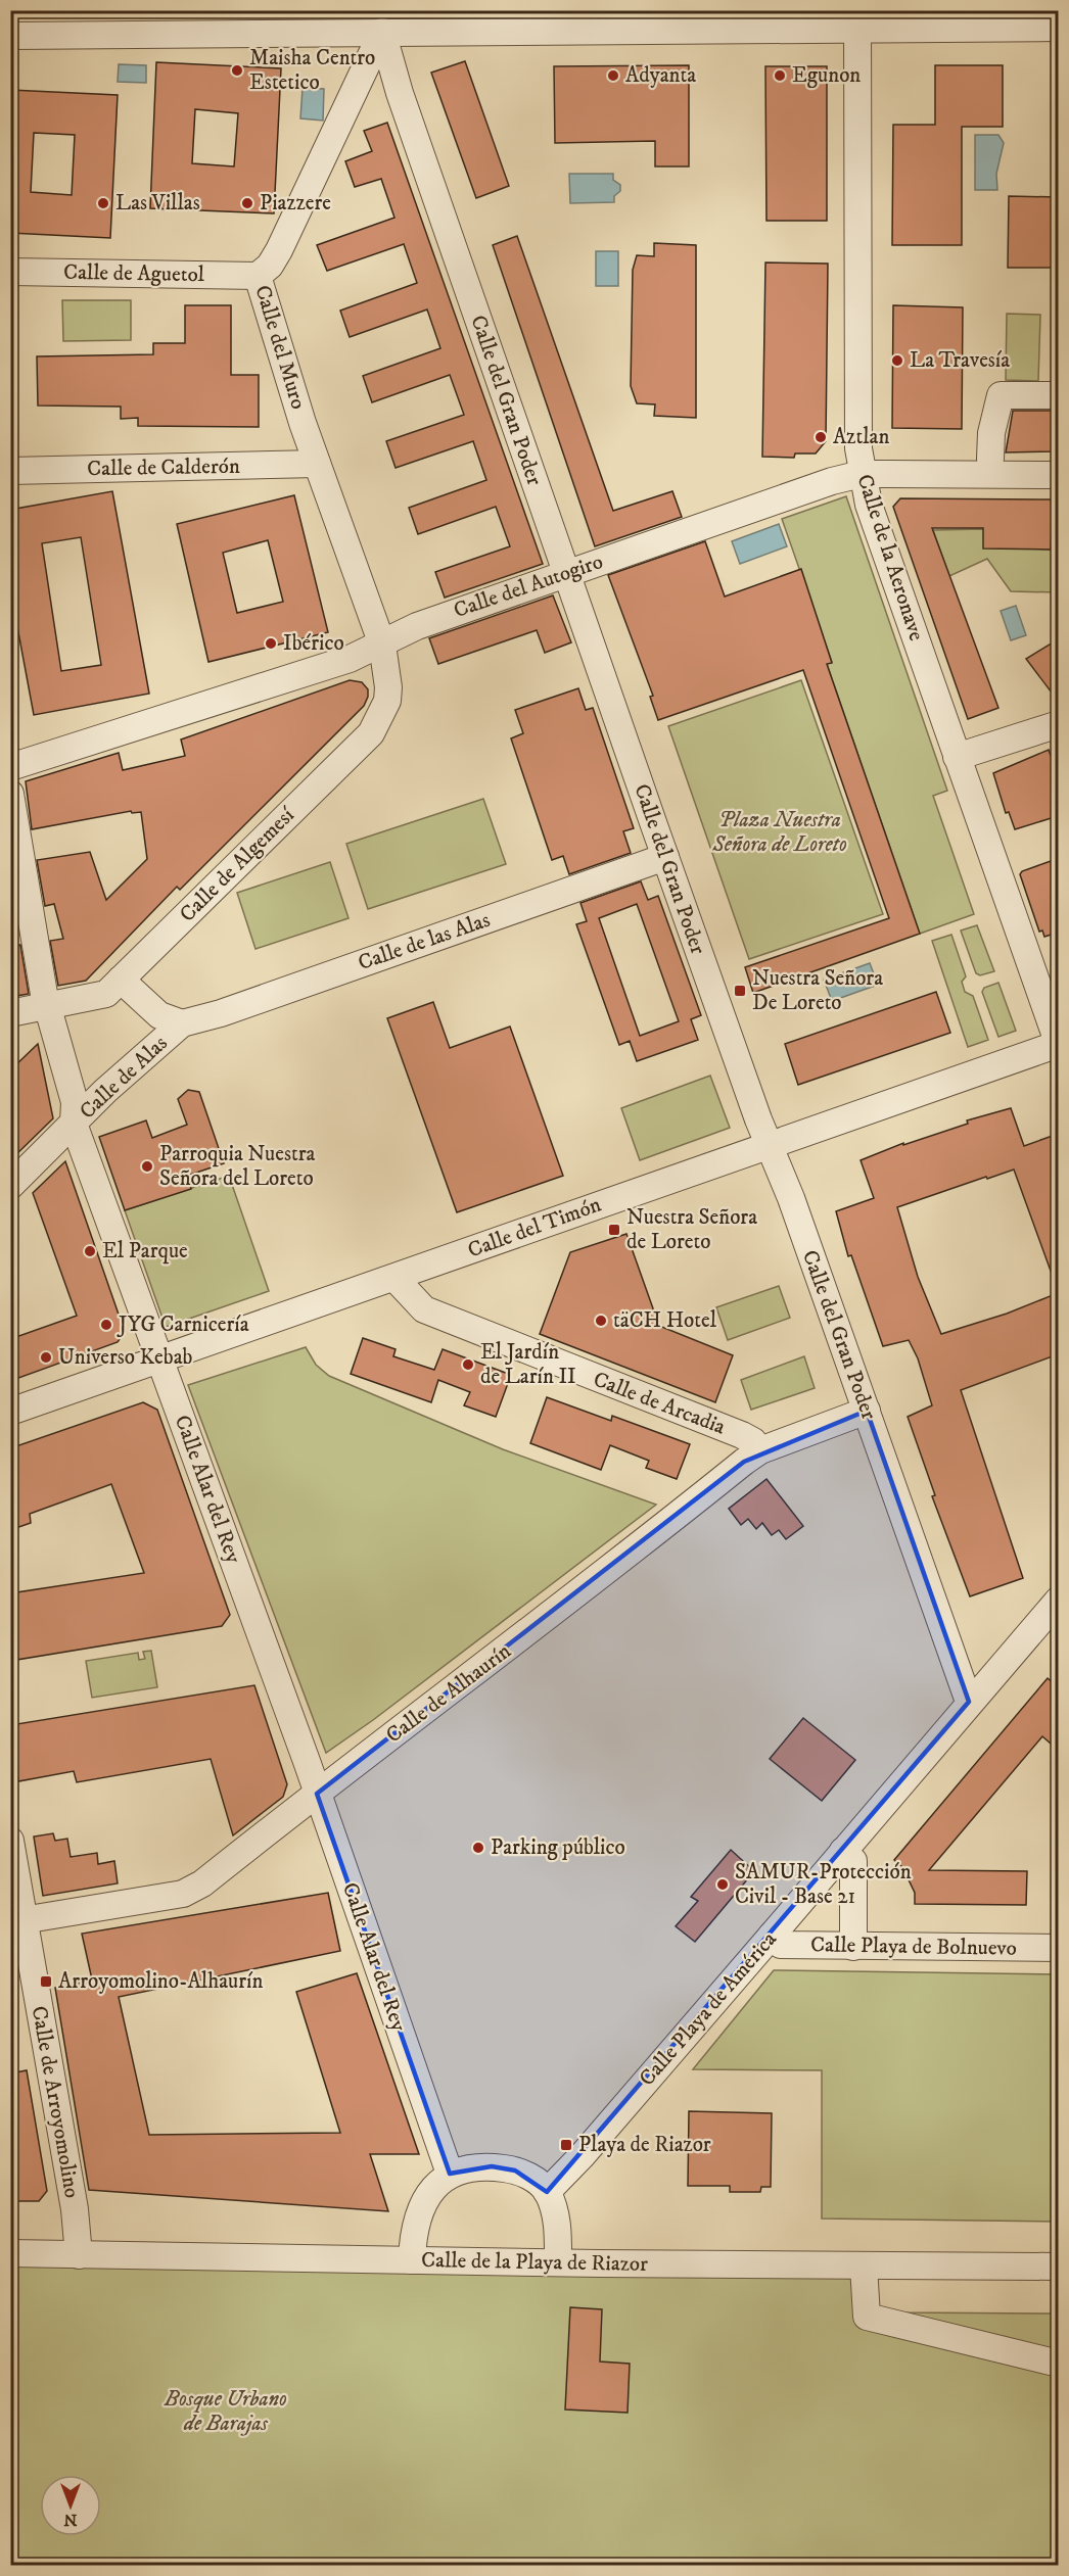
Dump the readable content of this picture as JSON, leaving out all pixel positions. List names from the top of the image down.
{
  "streets": {
    "street": [
      "Calle de Aguetol",
      "Calle del Muro",
      "Calle del Gran Poder",
      "Calle de Calderón",
      "Calle de la Aeronave",
      "Calle del Autogiro",
      "Calle de Algemesí",
      "Calle de las Alas",
      "Calle de Alas",
      "Calle del Timón",
      "Calle de Arcadia",
      "Calle Alar del Rey",
      "Calle de Alhaurín",
      "Calle Playa de Bolnuevo",
      "Calle Playa de América",
      "Calle de Arroyomolino",
      "Calle de la Playa de Riazor"
    ]
  },
  "crossings": [
    ["Calle de Aguetol", "Calle del Muro"],
    ["Calle del Muro", "Calle del Gran Poder"],
    ["Calle del Muro", "Calle de Calderón"],
    ["Calle del Muro", "Calle del Autogiro"],
    ["Calle del Muro", "Calle de Algemesí"],
    ["Calle del Gran Poder", "Calle del Autogiro"],
    ["Calle del Gran Poder", "Calle de las Alas"],
    ["Calle del Gran Poder", "Calle del Timón"],
    ["Calle del Gran Poder", "Calle de Alhaurín"],
    ["Calle del Gran Poder", "Calle Playa de América"],
    ["Calle de la Aeronave", "Calle del Autogiro"],
    ["Calle de la Aeronave", "Calle del Timón"],
    ["Calle del Autogiro", "Calle de Algemesí"],
    ["Calle de Algemesí", "Calle de Alas"],
    ["Calle de Algemesí", "Calle Alar del Rey"],
    ["Calle de las Alas", "Calle de Alas"],
    ["Calle de Alas", "Calle Alar del Rey"],
    ["Calle del Timón", "Calle de Arcadia"],
    ["Calle del Timón", "Calle Alar del Rey"],
    ["Calle de Arcadia", "Calle de Alhaurín"],
    ["Calle Alar del Rey", "Calle de Alhaurín"],
    ["Calle de Alhaurín", "Calle de Arroyomolino"],
    ["Calle Playa de Bolnuevo", "Calle Playa de América"],
    ["Calle de Arroyomolino", "Calle de la Playa de Riazor"]
  ],
  "parks": ["Plaza Nuestra Señora de Loreto", "Bosque Urbano de Barajas"],
  "places": {
    "other": [
      "Maisha Centro Estetico",
      "Adyanta",
      "Egunon",
      "Las Villas",
      "Piazzere",
      "La Travesía",
      "Aztlan",
      "Ibérico",
      "Parroquia Nuestra Señora del Loreto",
      "El Parque",
      "täCH Hotel",
      "JYG Carnicería",
      "Universo Kebab",
      "El Jardín de Larín II",
      "Parking público",
      "SAMUR-Protección Civil - Base 21"
    ],
    "transit": [
      "Nuestra Señora De Loreto",
      "Nuestra Señora de Loreto",
      "Arroyomolino-Alhaurín",
      "Playa de Riazor"
    ]
  },
  "north": "bottom"
}
